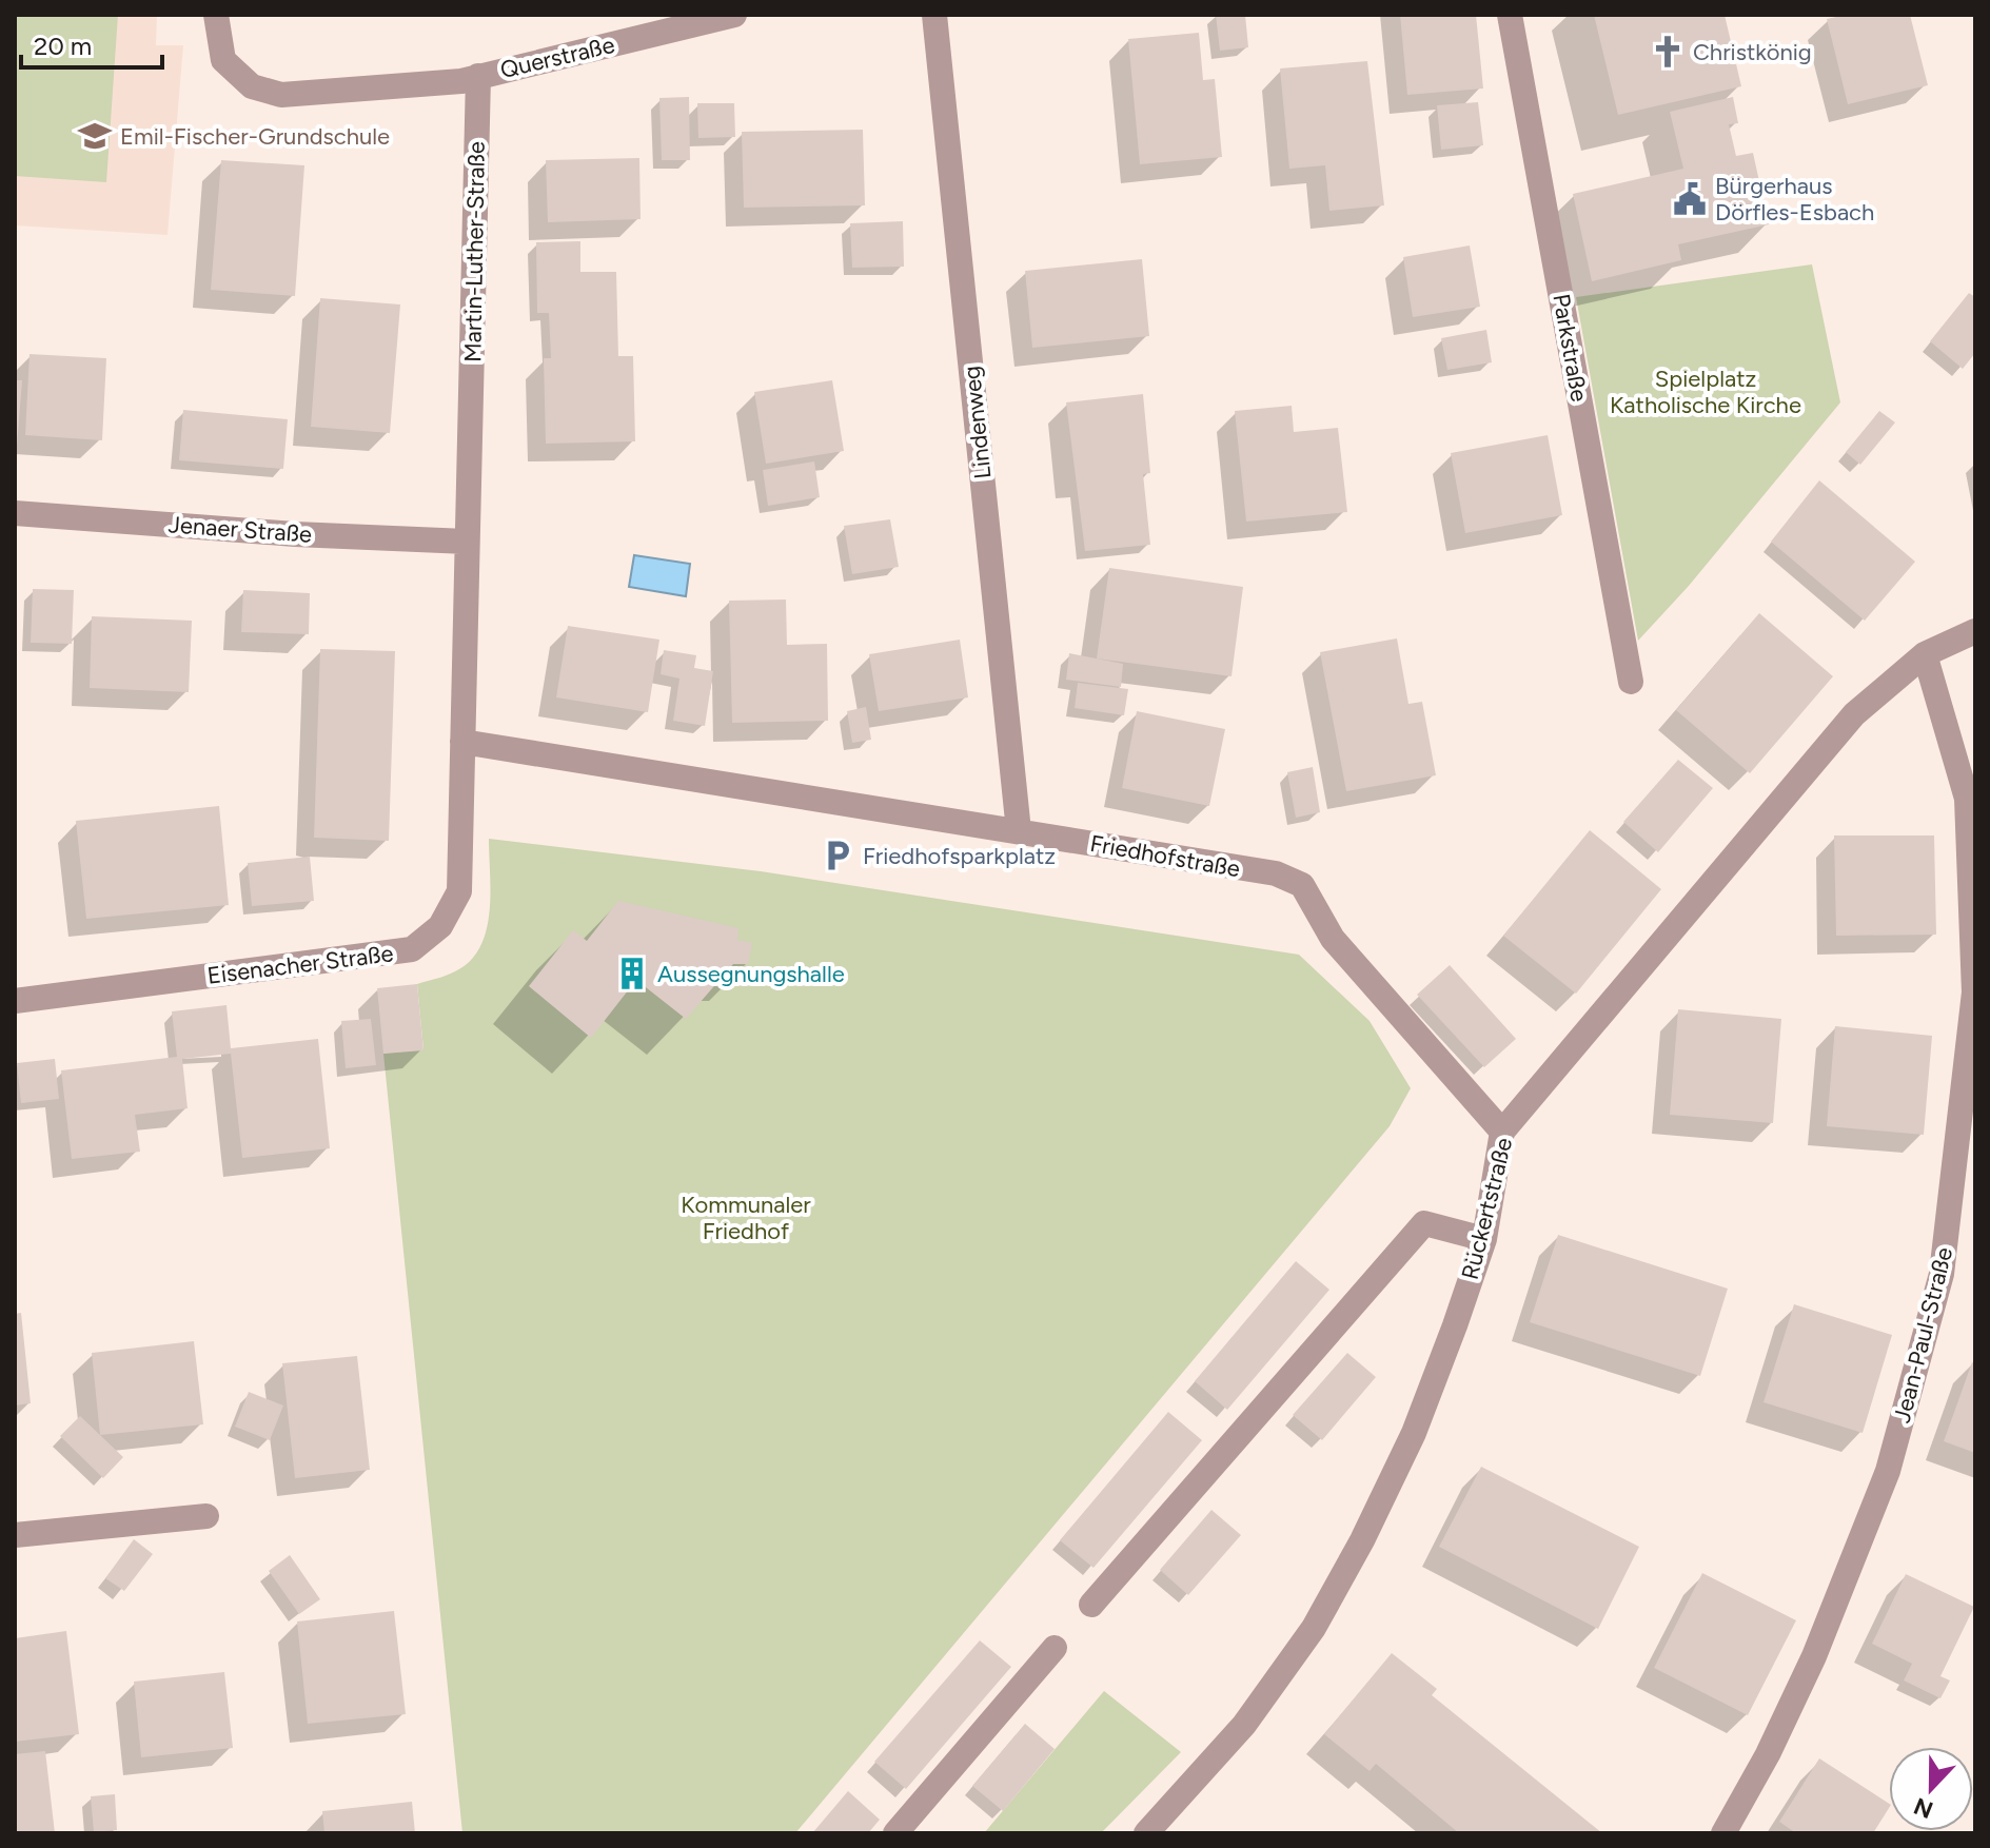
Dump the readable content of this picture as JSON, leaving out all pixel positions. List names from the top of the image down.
{
  "streets": {
    "street": [
      "Querstraße",
      "Martin-Luther-Straße",
      "Parkstraße",
      "Lindenweg",
      "Jenaer Straße",
      "Friedhofstraße",
      "Eisenacher Straße",
      "Rückertstraße",
      "Jean-Paul-Straße"
    ]
  },
  "crossings": [
    ["Querstraße", "Martin-Luther-Straße"],
    ["Martin-Luther-Straße", "Jenaer Straße"],
    ["Martin-Luther-Straße", "Friedhofstraße"],
    ["Martin-Luther-Straße", "Eisenacher Straße"],
    ["Lindenweg", "Friedhofstraße"],
    ["Friedhofstraße", "Eisenacher Straße"],
    ["Friedhofstraße", "Rückertstraße"],
    ["Rückertstraße", "Jean-Paul-Straße"]
  ],
  "parks": ["Spielplatz Katholische Kirche", "Kommunaler Friedhof"],
  "places": {
    "church": ["Christkönig"],
    "school or university": ["Emil-Fischer-Grundschule"],
    "public building": ["Bürgerhaus Dörfles-Esbach"],
    "parking": ["Friedhofsparkplatz"],
    "building": ["Aussegnungshalle"]
  },
  "scale_bar": "20 m",
  "north": "bottom"
}
